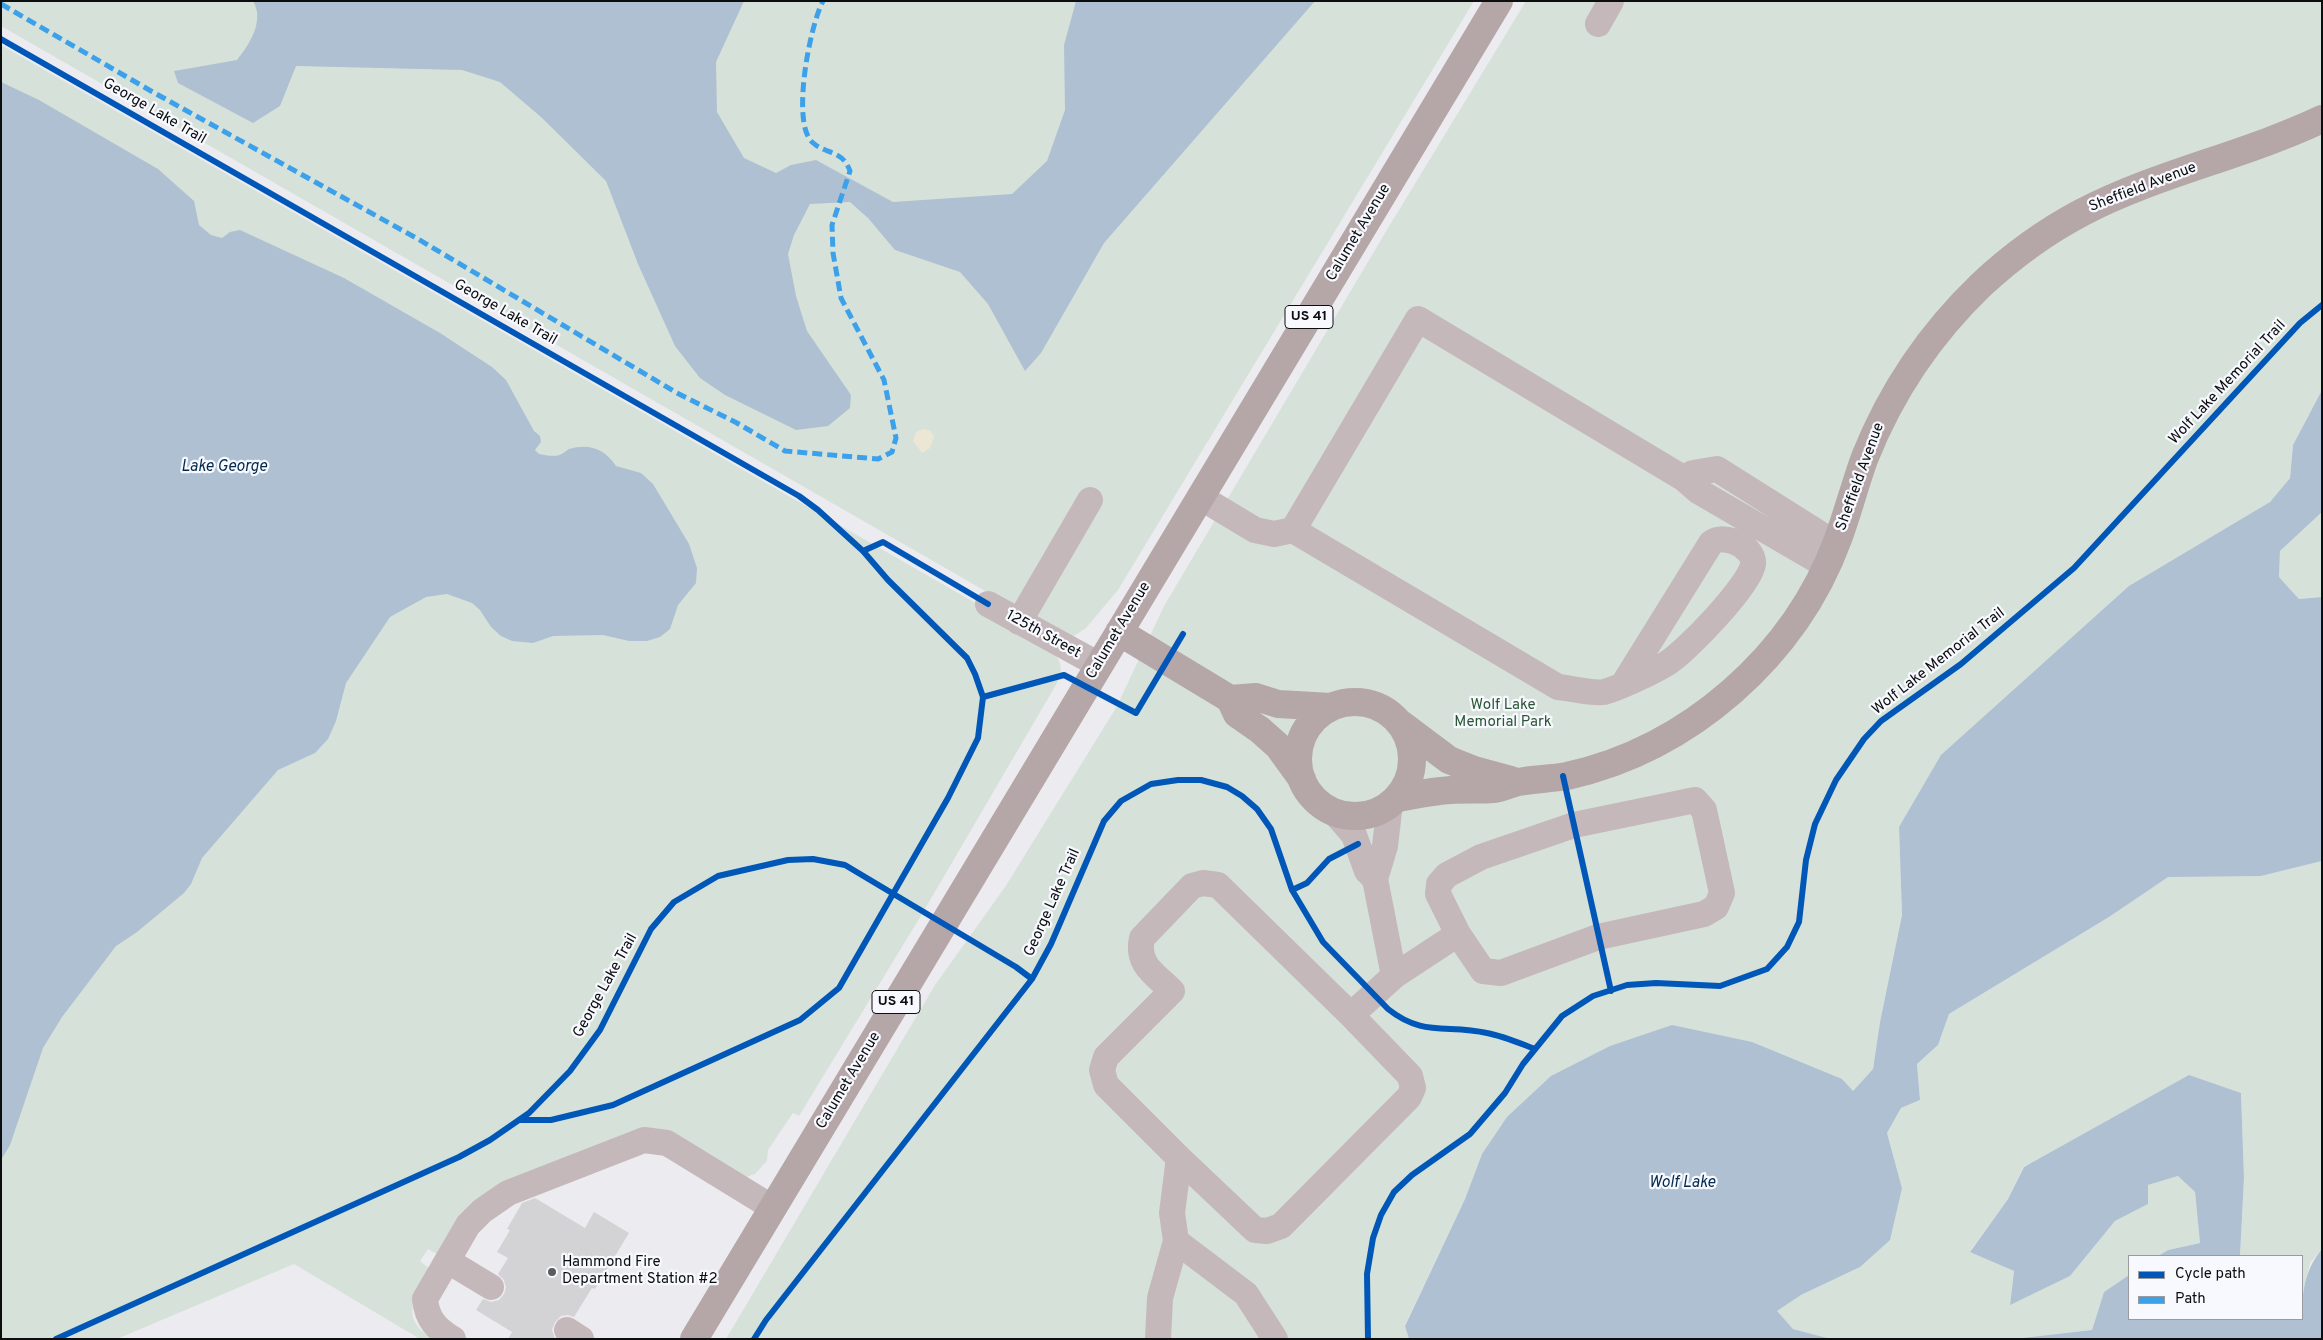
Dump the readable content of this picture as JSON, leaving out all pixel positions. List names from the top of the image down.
{
  "streets": {
    "main road": ["Sheffield Avenue", "Calumet Avenue", "US 41"],
    "lane": ["125th Street"],
    "cycle path": ["George Lake Trail", "Wolf Lake Memorial Trail"]
  },
  "crossings": [
    ["Calumet Avenue", "125th Street"]
  ],
  "water": ["Lake George", "Wolf Lake"],
  "parks": ["Wolf Lake Memorial Park"],
  "places": ["Hammond Fire Department Station #2"],
  "legend": ["Cycle path", "Path"]
}
